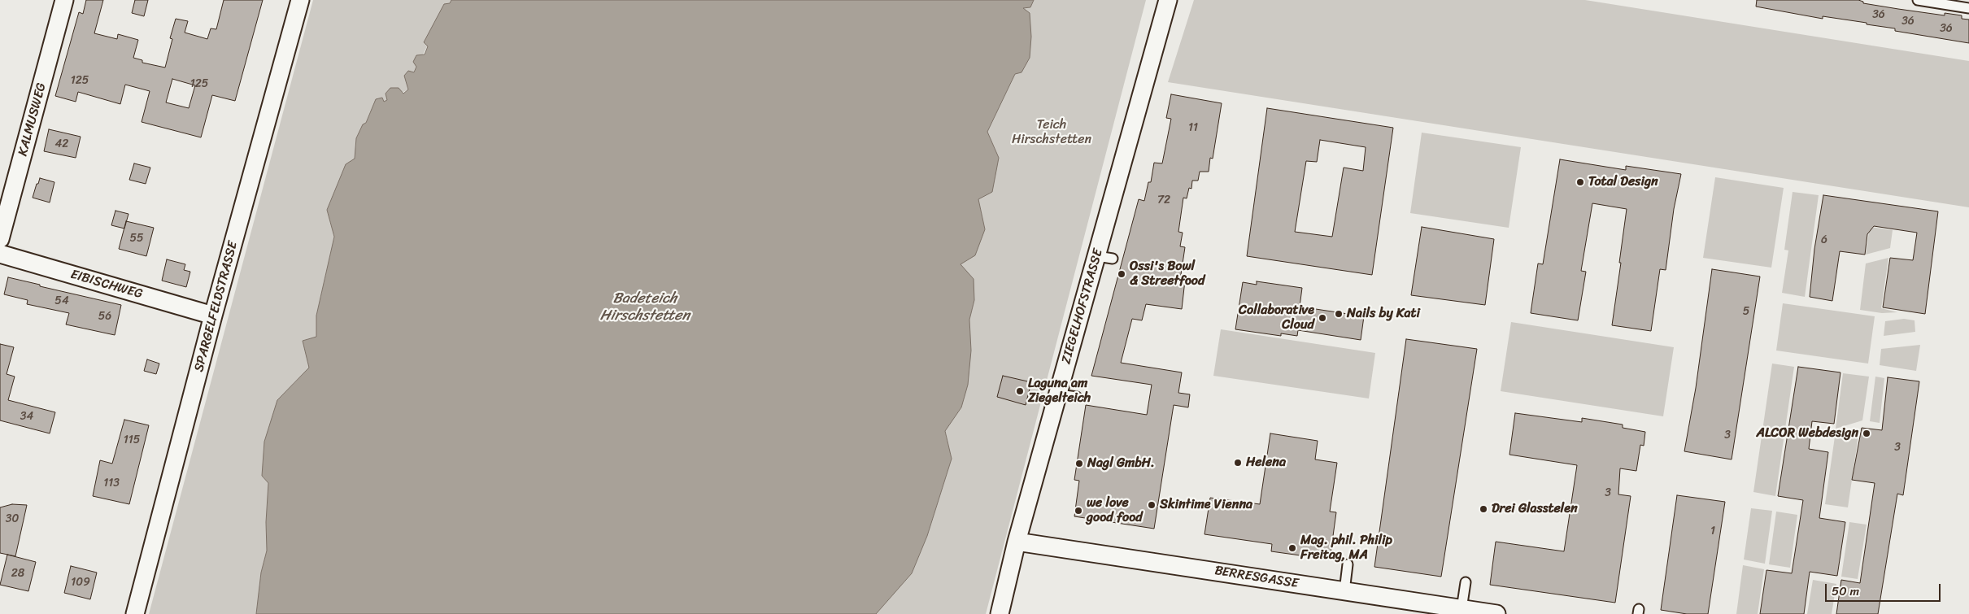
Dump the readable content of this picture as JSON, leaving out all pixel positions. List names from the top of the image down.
{
  "streets": {
    "street": [
      "KALMUSWEG",
      "EIBISCHWEG",
      "SPARGELFELDSTRASSE",
      "ZIEGELHOFSTRASSE",
      "BERRESGASSE"
    ]
  },
  "crossings": [
    ["EIBISCHWEG", "SPARGELFELDSTRASSE"],
    ["ZIEGELHOFSTRASSE", "BERRESGASSE"]
  ],
  "water": ["Badeteich Hirschstetten"],
  "parks": ["Teich Hirschstetten"],
  "places": [
    "Total Design",
    "Ossi's Bowl & Streetfood",
    "Nails by Kati",
    "Collaborative Cloud",
    "Laguna am Ziegelteich",
    "ALCOR Webdesign",
    "Helena",
    "Nagl GmbH.",
    "Skintime Vienna",
    "Drei Glasstelen",
    "we love good food",
    "Mag. phil. Philip Freitag, MA"
  ],
  "house_numbers": [
    "36",
    "36",
    "36",
    "125",
    "125",
    "11",
    "42",
    "72",
    "55",
    "6",
    "54",
    "5",
    "56",
    "34",
    "3",
    "115",
    "3",
    "113",
    "3",
    "30",
    "1",
    "28",
    "109"
  ],
  "scale_bar": "50 m"
}
